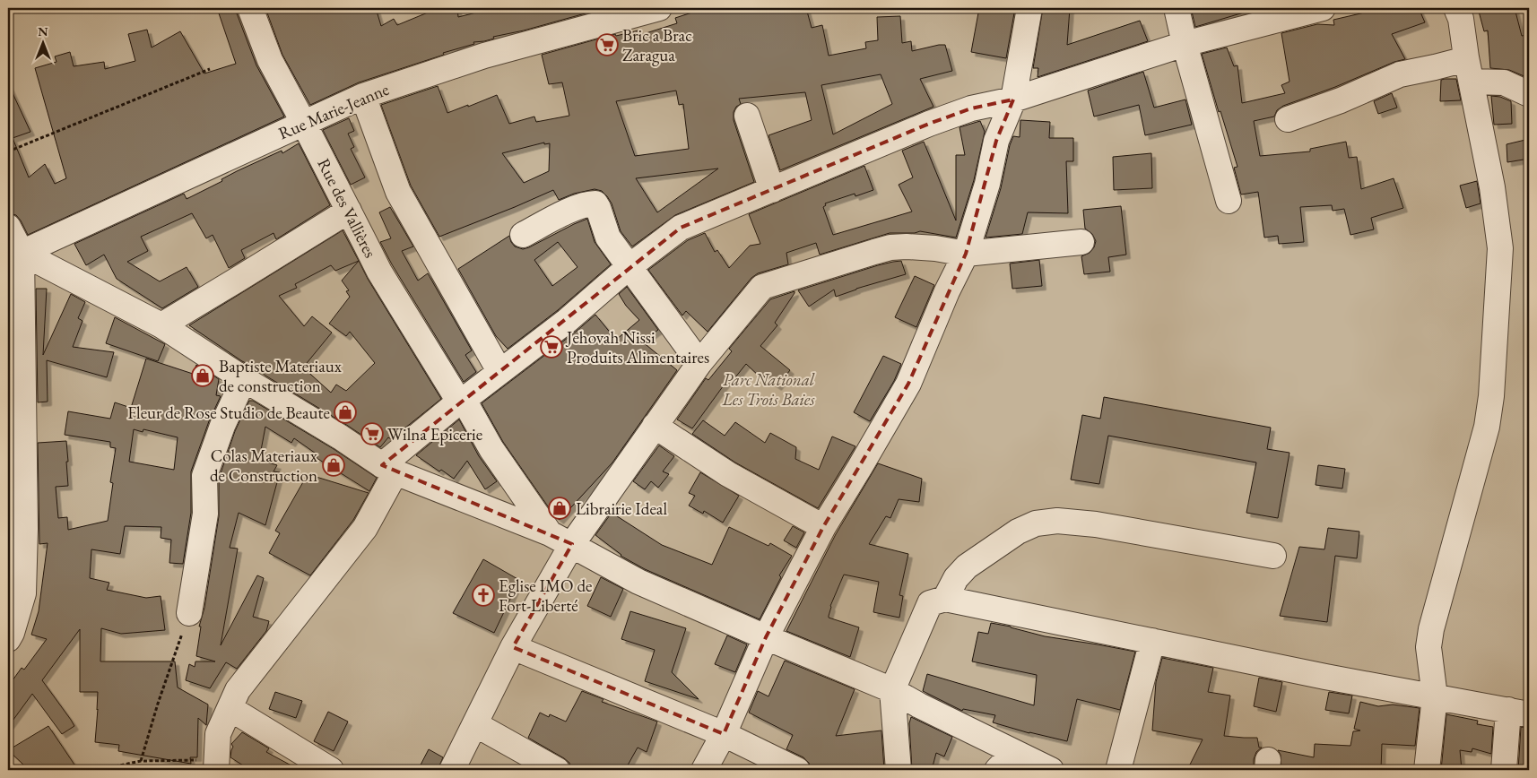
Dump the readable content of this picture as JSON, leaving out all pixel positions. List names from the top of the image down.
{
  "streets": {
    "street": ["Rue Marie-Jeanne", "Rue des Vallières"]
  },
  "crossings": [
    ["Rue Marie-Jeanne", "Rue des Vallières"]
  ],
  "parks": ["Parc National Les Trois Baies"],
  "places": {
    "supermarket": ["Bric a Brac Zaragua", "Jehovah Nissi Produits Alimentaires", "Wilna Epicerie"],
    "shop": [
      "Baptiste Materiaux de construction",
      "Fleur de Rose Studio de Beaute",
      "Colas Materiaux de Construction",
      "Librairie Ideal"
    ],
    "church": ["Eglise IMO de Fort-Liberté"]
  },
  "north": "top"
}
